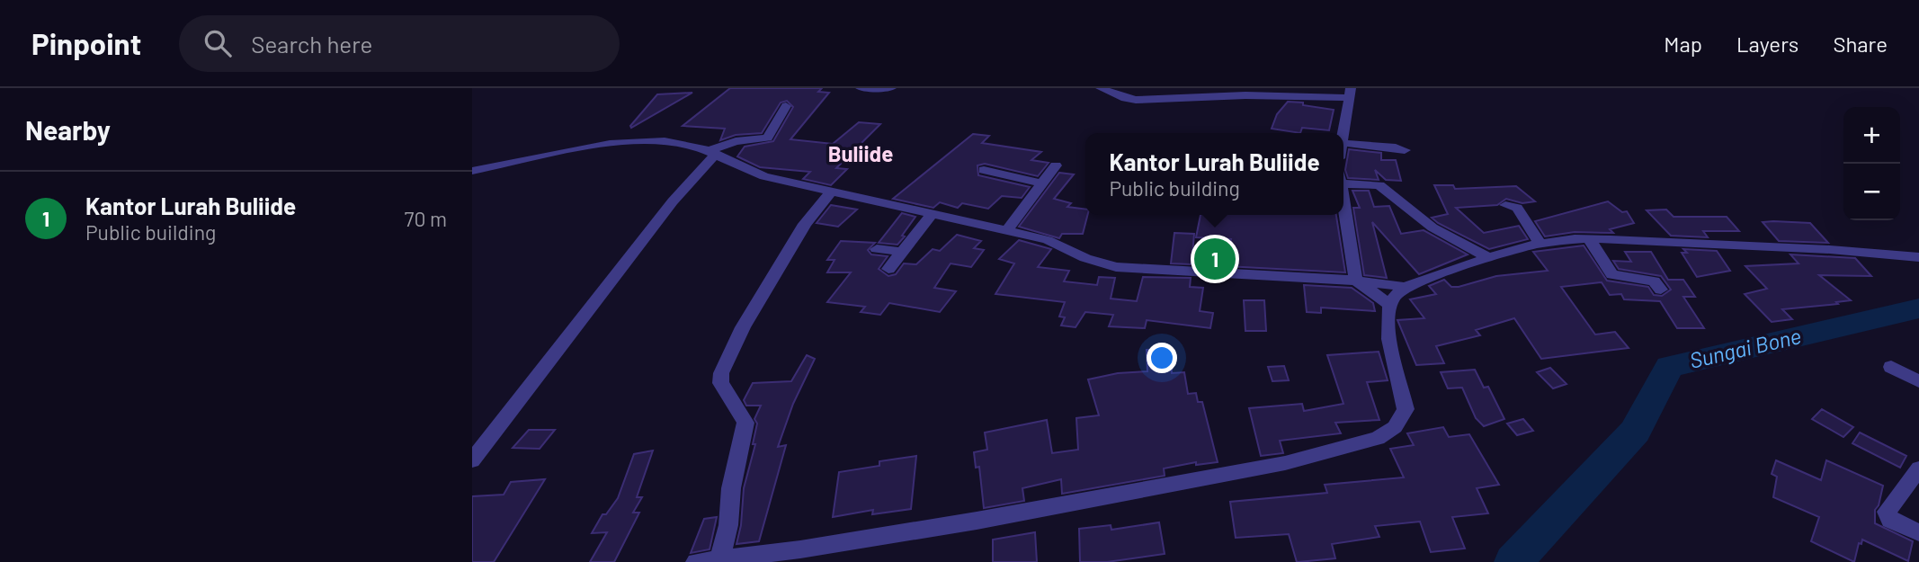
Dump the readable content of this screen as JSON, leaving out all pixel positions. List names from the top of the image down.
{
  "districts": ["Buliide"],
  "water": ["Sungai Bone"],
  "page": {
    "header": "Pinpoint",
    "search": "Search here",
    "nav": ["Map", "Layers", "Share"],
    "heading": "Nearby",
    "map_buttons": ["+", "−"],
    "popup": ["Kantor Lurah Buliide", "Public building"],
    "list": [
      {
        "mark": "1",
        "name": "Kantor Lurah Buliide",
        "note": "Public building",
        "value": "70 m"
      }
    ],
    "pins": "1"
  }
}
